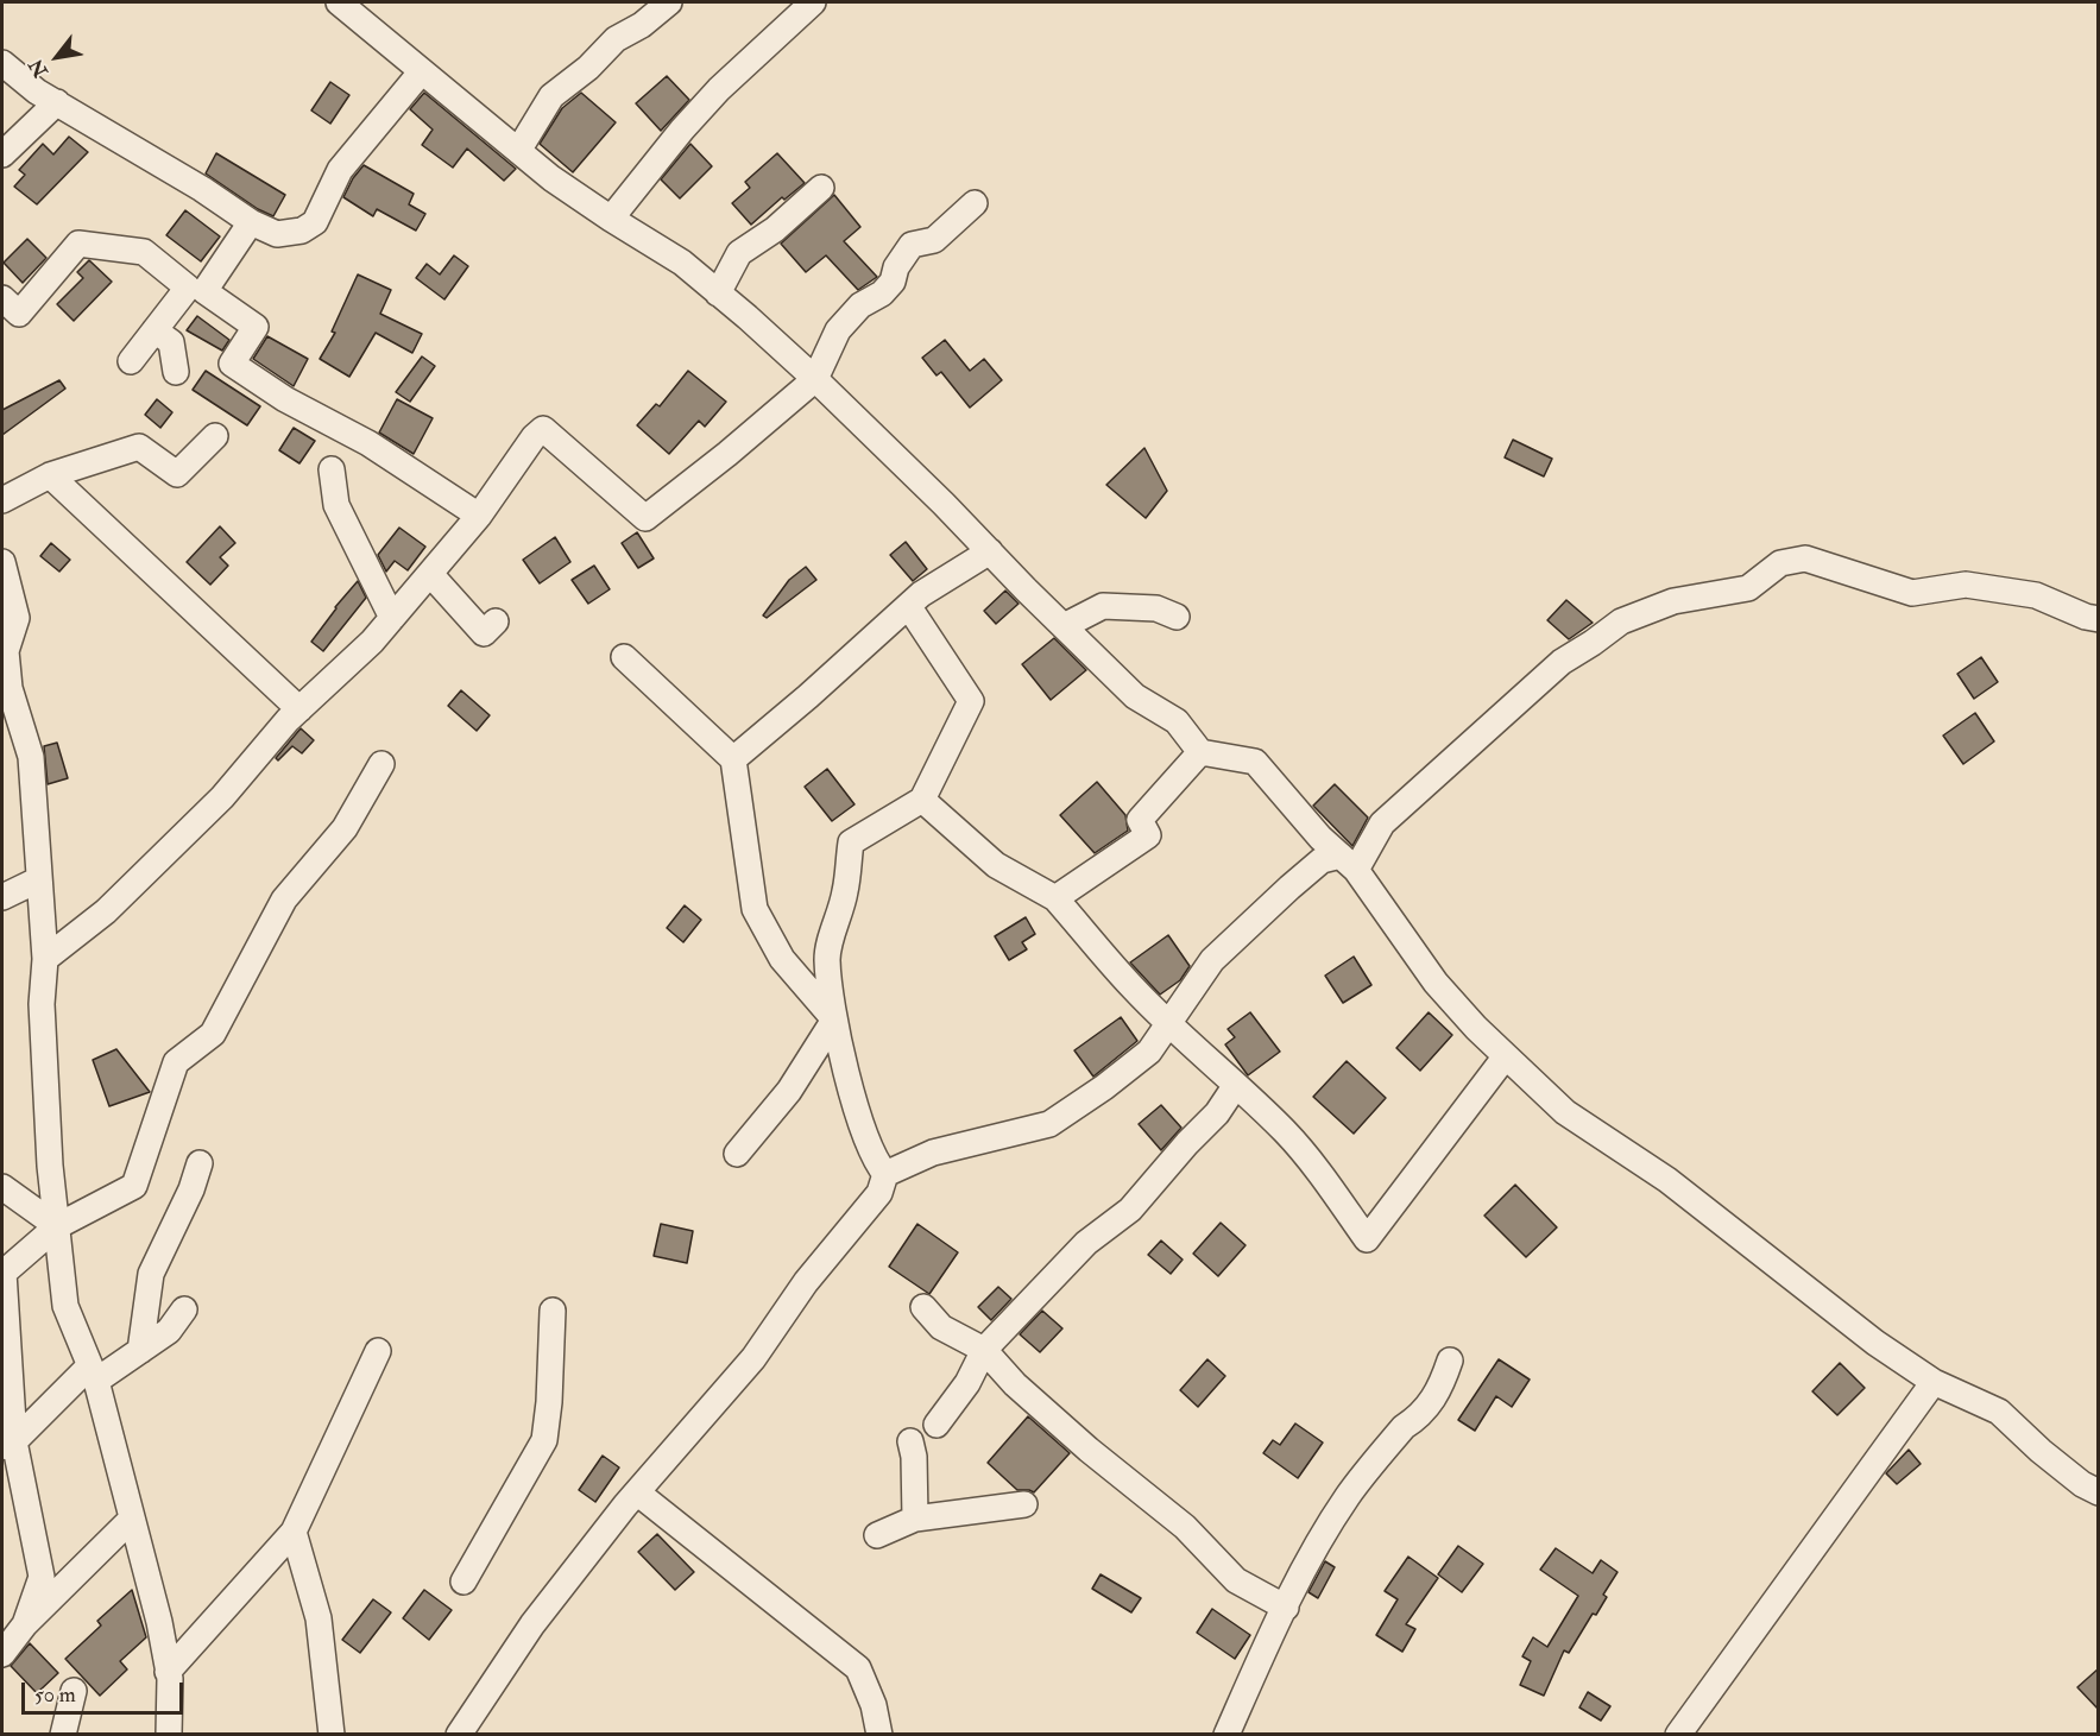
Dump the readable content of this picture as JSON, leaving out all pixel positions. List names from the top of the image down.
{
  "scale_bar": "50 m",
  "north": "bottom left"
}
